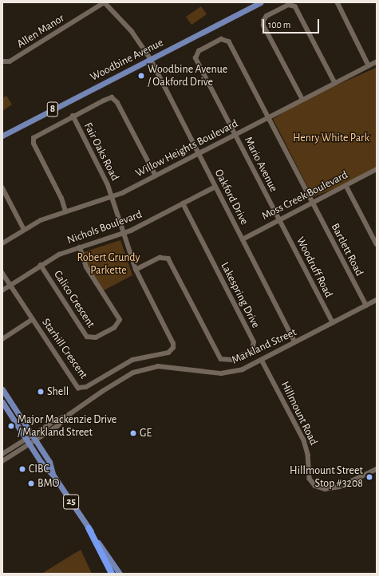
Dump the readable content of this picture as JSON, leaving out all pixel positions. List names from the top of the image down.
{
  "streets": {
    "main road": ["Woodbine Avenue", "8", "25"],
    "street": [
      "Allen Manor",
      "Willow Heights Boulevard",
      "Fair Oaks Road",
      "Mario Avenue",
      "Moss Creek Boulevard",
      "Oakford Drive",
      "Nichols Boulevard",
      "Bartlett Road",
      "Woodruff Road",
      "Lakespring Drive",
      "Calico Crescent",
      "Markland Street",
      "Starhill Crescent",
      "Hillmount Road"
    ]
  },
  "crossings": [
    ["Allen Manor", "Oakford Drive"],
    ["Woodbine Avenue", "Oakford Drive"],
    ["Willow Heights Boulevard", "Fair Oaks Road"],
    ["Willow Heights Boulevard", "Mario Avenue"],
    ["Willow Heights Boulevard", "Oakford Drive"],
    ["Willow Heights Boulevard", "Bartlett Road"],
    ["Willow Heights Boulevard", "Starhill Crescent"],
    ["Fair Oaks Road", "Starhill Crescent"],
    ["Mario Avenue", "Moss Creek Boulevard"],
    ["Mario Avenue", "Bartlett Road"],
    ["Mario Avenue", "Woodruff Road"],
    ["Moss Creek Boulevard", "Oakford Drive"],
    ["Moss Creek Boulevard", "Bartlett Road"],
    ["Moss Creek Boulevard", "Woodruff Road"],
    ["Oakford Drive", "Nichols Boulevard"],
    ["Oakford Drive", "Markland Street"],
    ["Nichols Boulevard", "Lakespring Drive"],
    ["Nichols Boulevard", "Calico Crescent"],
    ["Nichols Boulevard", "Starhill Crescent"],
    ["Bartlett Road", "Markland Street"],
    ["Woodruff Road", "Markland Street"],
    ["Lakespring Drive", "Starhill Crescent"],
    ["Markland Street", "Hillmount Road"],
    ["Markland Street", "25"]
  ],
  "parks": ["Henry White Park", "Robert Grundy Parkette"],
  "places": [
    "Woodbine Avenue / Oakford Drive",
    "Shell",
    "Major Mackenzie Drive / Markland Street",
    "GE",
    "CIBC",
    "Hillmount Street Stop #3208",
    "BMO"
  ],
  "scale_bar": "100 m"
}
